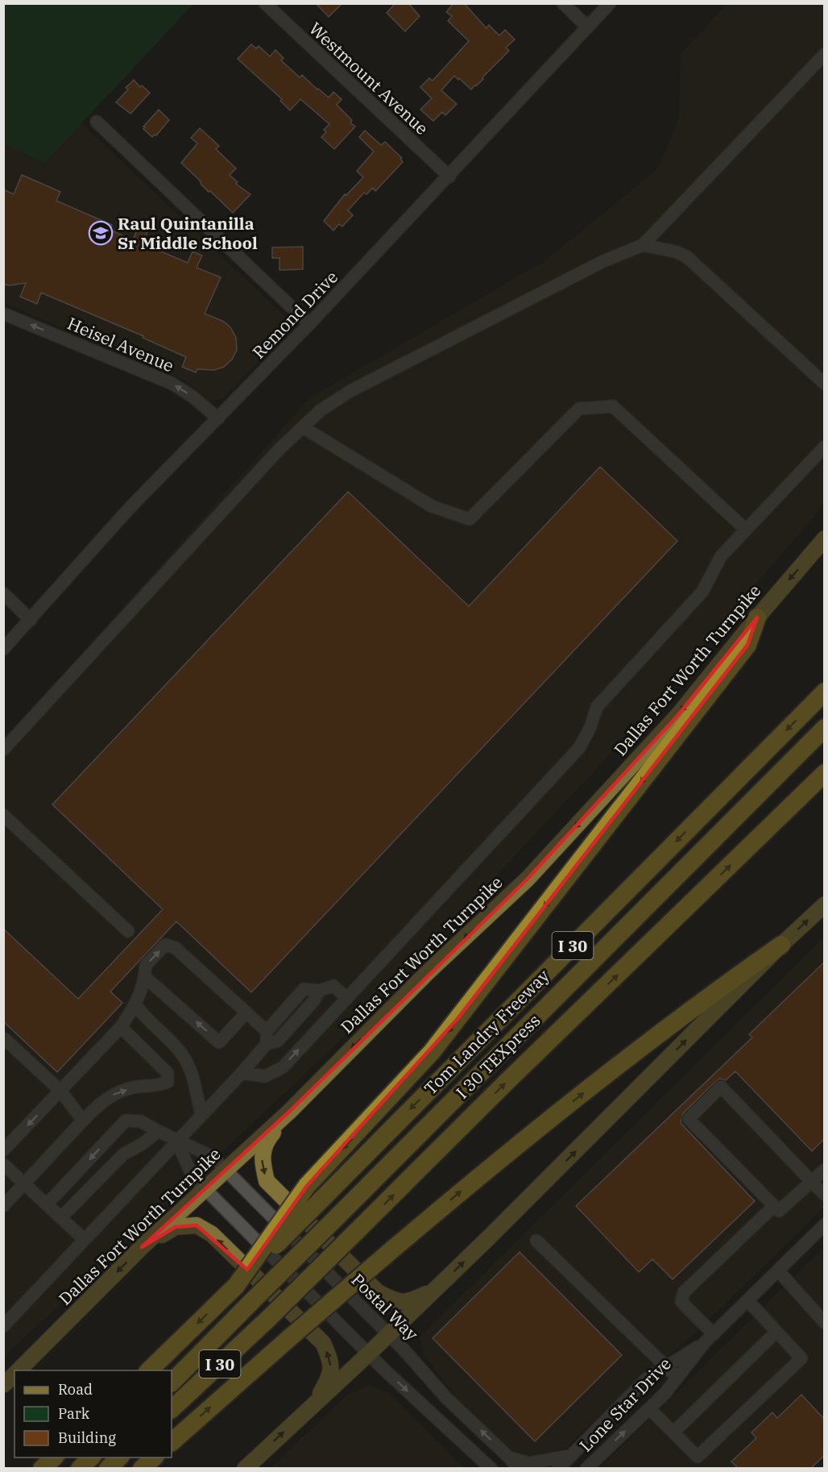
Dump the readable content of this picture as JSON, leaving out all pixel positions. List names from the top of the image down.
{
  "streets": {
    "highway": ["I 30", "Tom Landry Freeway", "I 30 TEXpress"],
    "main road": ["Dallas Fort Worth Turnpike"],
    "street": [
      "Westmount Avenue",
      "Remond Drive",
      "Heisel Avenue",
      "Postal Way",
      "Lone Star Drive"
    ]
  },
  "crossings": [
    ["Westmount Avenue", "Remond Drive"],
    ["Remond Drive", "Heisel Avenue"],
    ["Dallas Fort Worth Turnpike", "Postal Way"]
  ],
  "one_way": ["Heisel Avenue", "Dallas Fort Worth Turnpike"],
  "places": {
    "school or university": ["Raul Quintanilla Sr Middle School"]
  },
  "legend": ["Road", "Park", "Building"]
}
